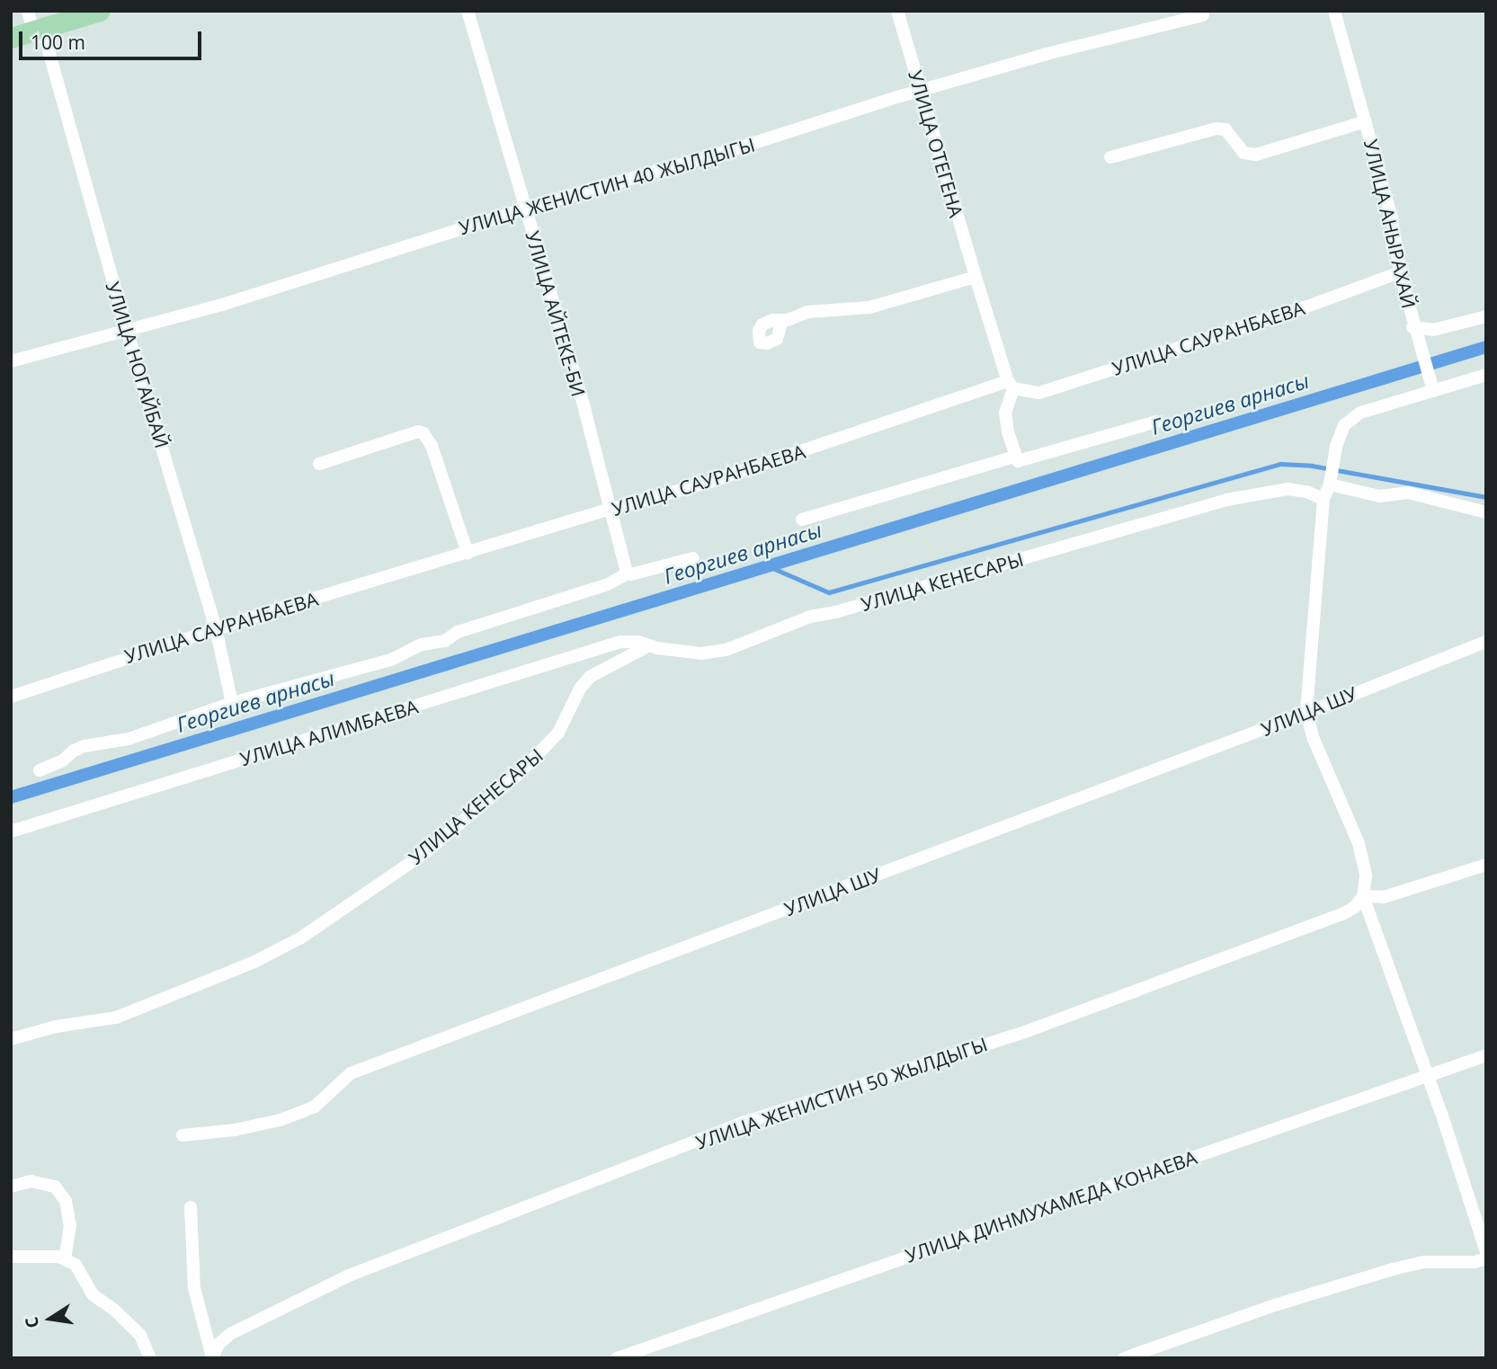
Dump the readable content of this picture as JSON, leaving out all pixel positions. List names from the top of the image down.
{
  "streets": {
    "street": [
      "УЛИЦА ОТЕГЕНА",
      "УЛИЦА ЖЕНИСТИН 40 ЖЫЛДЫГЫ",
      "УЛИЦА АНЫРАХАЙ",
      "УЛИЦА АЙТЕКЕ-БИ",
      "УЛИЦА САУРАНБАЕВА",
      "УЛИЦА НОГАЙБАЙ",
      "УЛИЦА КЕНЕСАРЫ",
      "УЛИЦА ШУ",
      "УЛИЦА АЛИМБАЕВА",
      "УЛИЦА ЖЕНИСТИН 50 ЖЫЛДЫГЫ",
      "УЛИЦА ДИНМУХАМЕДА КОНАЕВА"
    ]
  },
  "crossings": [
    ["УЛИЦА ОТЕГЕНА", "УЛИЦА ЖЕНИСТИН 40 ЖЫЛДЫГЫ"],
    ["УЛИЦА ОТЕГЕНА", "УЛИЦА САУРАНБАЕВА"],
    ["УЛИЦА ЖЕНИСТИН 40 ЖЫЛДЫГЫ", "УЛИЦА АЙТЕКЕ-БИ"],
    ["УЛИЦА ЖЕНИСТИН 40 ЖЫЛДЫГЫ", "УЛИЦА НОГАЙБАЙ"],
    ["УЛИЦА АНЫРАХАЙ", "УЛИЦА САУРАНБАЕВА"],
    ["УЛИЦА АЙТЕКЕ-БИ", "УЛИЦА САУРАНБАЕВА"],
    ["УЛИЦА САУРАНБАЕВА", "УЛИЦА НОГАЙБАЙ"],
    ["УЛИЦА КЕНЕСАРЫ", "УЛИЦА АЛИМБАЕВА"]
  ],
  "water": ["Георгиев арнасы"],
  "scale_bar": "100 m",
  "north": "left"
}
